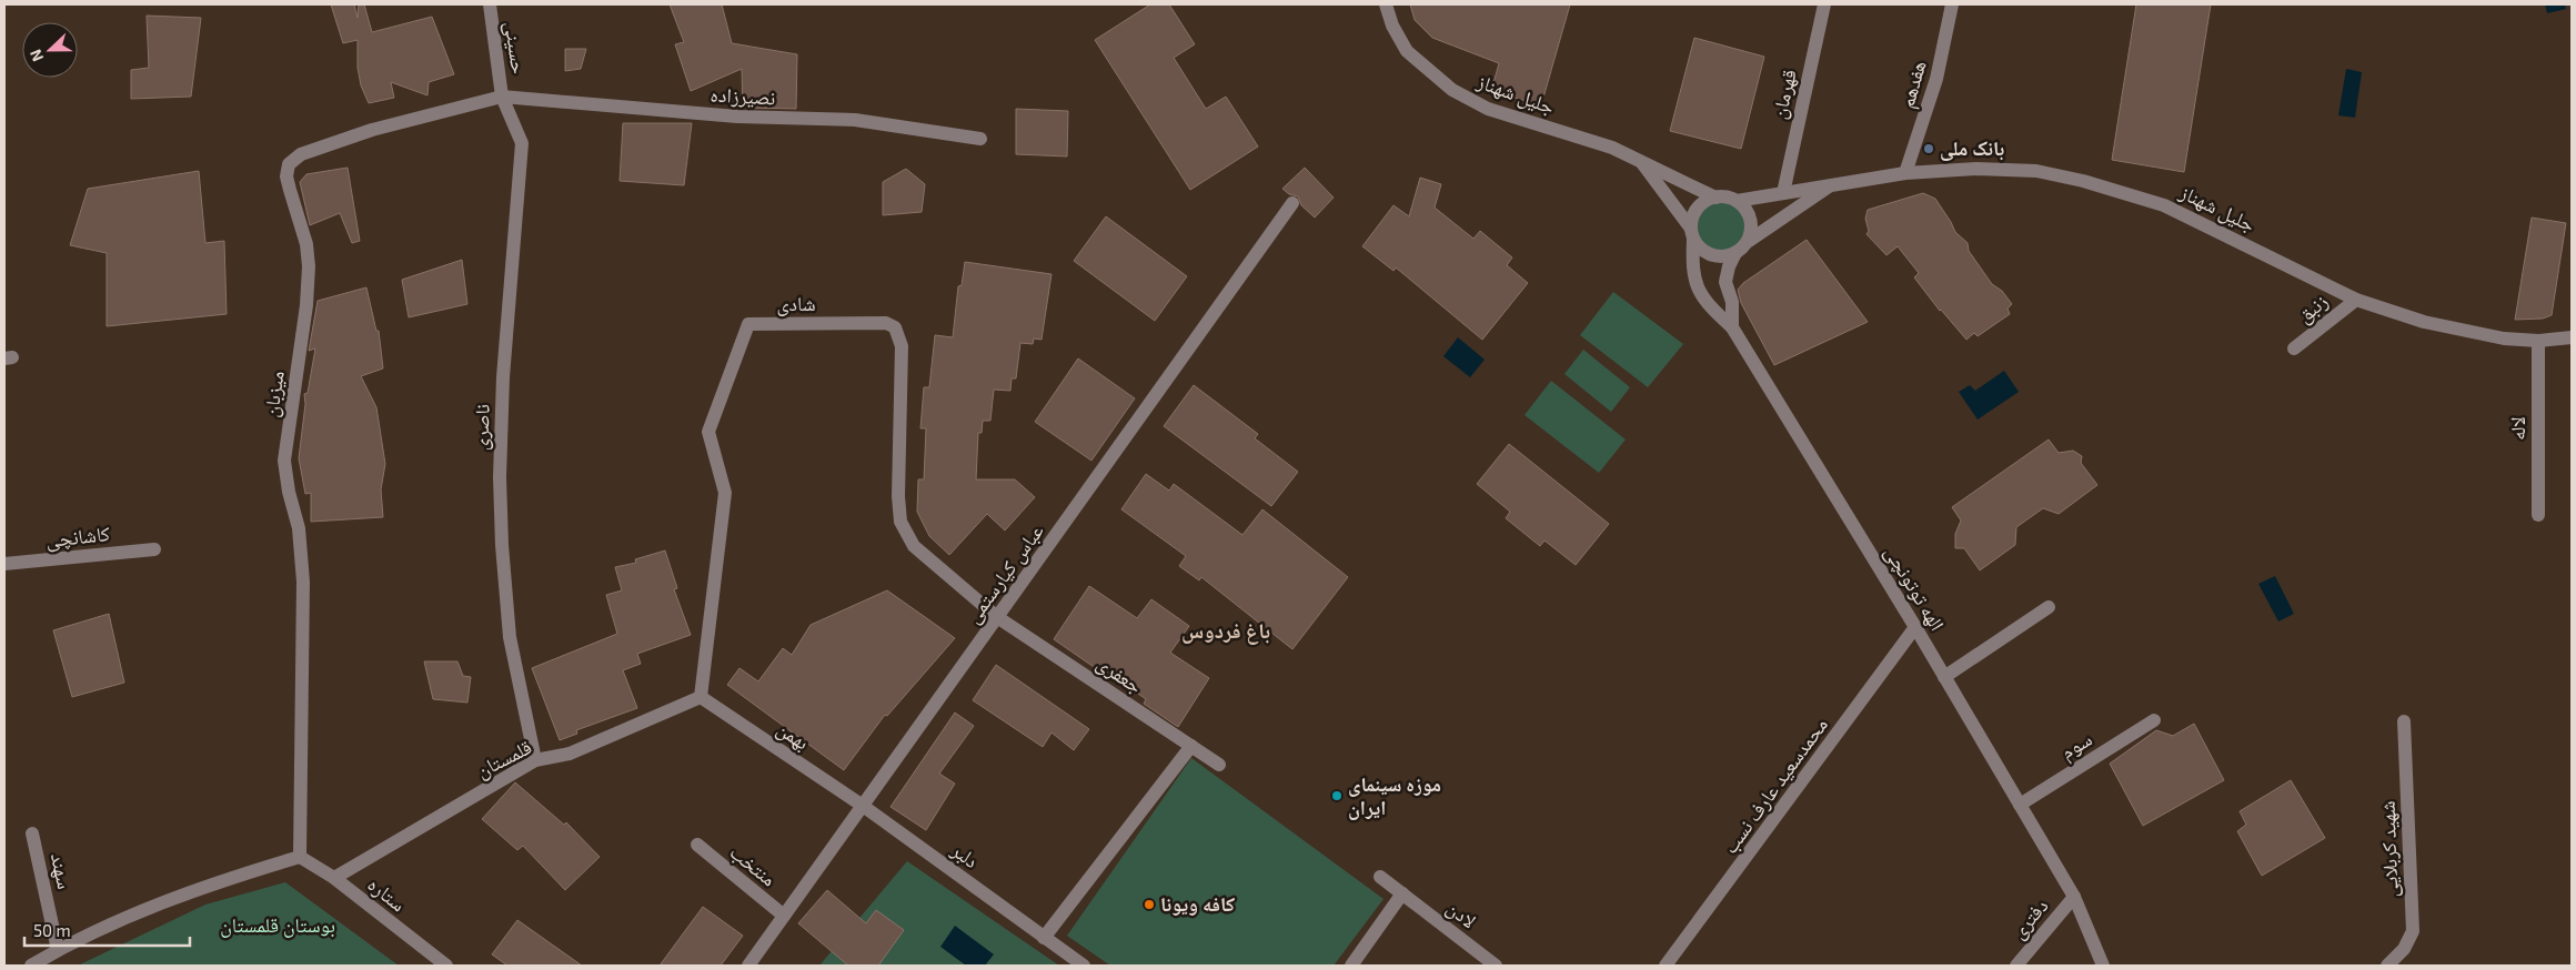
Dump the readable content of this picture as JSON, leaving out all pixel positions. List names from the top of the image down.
{
  "streets": {
    "street": [
      "حسینی",
      "هفدهم",
      "جلیل شهناز",
      "قهرمان",
      "نصیرزاده",
      "شادی",
      "زنبق",
      "میزبان",
      "ناصری",
      "لاله",
      "کاشانچی",
      "عباس کیارستمی",
      "الهه توتونچی",
      "جعفری",
      "بهمن",
      "سوم",
      "قلمستان",
      "محمدسعید عارف نسب",
      "شهید کربلایی",
      "دلبر",
      "منتخب",
      "سهند",
      "ستاره",
      "لادن",
      "دفتری"
    ]
  },
  "crossings": [
    ["حسینی", "نصیرزاده"],
    ["حسینی", "میزبان"],
    ["حسینی", "ناصری"],
    ["هفدهم", "جلیل شهناز"],
    ["جلیل شهناز", "قهرمان"],
    ["جلیل شهناز", "زنبق"],
    ["جلیل شهناز", "لاله"],
    ["جلیل شهناز", "الهه توتونچی"],
    ["نصیرزاده", "میزبان"],
    ["نصیرزاده", "ناصری"],
    ["شادی", "عباس کیارستمی"],
    ["شادی", "جعفری"],
    ["شادی", "بهمن"],
    ["شادی", "قلمستان"],
    ["میزبان", "ناصری"],
    ["میزبان", "ستاره"],
    ["ناصری", "قلمستان"],
    ["عباس کیارستمی", "جعفری"],
    ["عباس کیارستمی", "بهمن"],
    ["عباس کیارستمی", "دلبر"],
    ["عباس کیارستمی", "منتخب"],
    ["الهه توتونچی", "سوم"],
    ["الهه توتونچی", "محمدسعید عارف نسب"],
    ["الهه توتونچی", "دفتری"],
    ["بهمن", "قلمستان"],
    ["بهمن", "دلبر"],
    ["قلمستان", "ستاره"]
  ],
  "districts": ["باغ فردوس"],
  "parks": ["بوستان قلمستان"],
  "places": ["بانک ملی", "موزه سینمای ایران", "کافه ویونا"],
  "scale_bar": "50 m",
  "north": "left"
}
